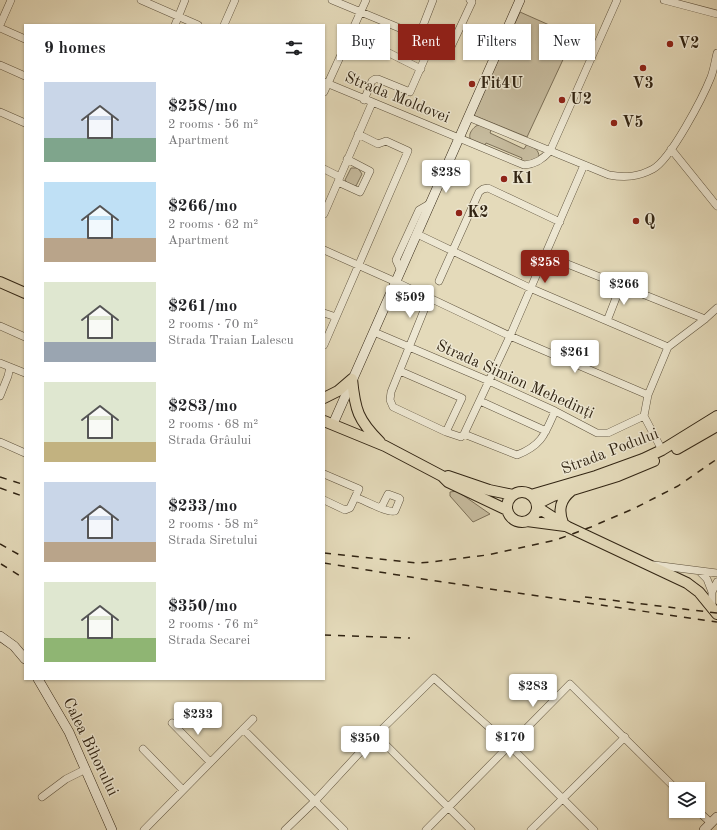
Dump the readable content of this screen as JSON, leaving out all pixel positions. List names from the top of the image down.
{
  "streets": {
    "main road": ["Strada Podului", "Calea Bihorului"],
    "street": ["Strada Moldovei", "Strada Simion Mehedinți"]
  },
  "places": [
    "V2",
    "V3",
    "Fit4U",
    "U2",
    "V5",
    "K1",
    "K2",
    "Q"
  ],
  "page": {
    "chip": [
      "Buy",
      "Rent",
      "Filters",
      "New"
    ],
    "heading": "9 homes",
    "list": [
      {
        "name": "$258/mo",
        "note": "2 rooms · 56 m² · Apartment"
      },
      {
        "name": "$266/mo",
        "note": "2 rooms · 62 m² · Apartment"
      },
      {
        "name": "$261/mo",
        "note": "2 rooms · 70 m² · Strada Traian Lalescu"
      },
      {
        "name": "$283/mo",
        "note": "2 rooms · 68 m² · Strada Grâului"
      },
      {
        "name": "$233/mo",
        "note": "2 rooms · 58 m² · Strada Siretului"
      },
      {
        "name": "$350/mo",
        "note": "2 rooms · 76 m² · Strada Secarei"
      }
    ],
    "price": [
      "$238",
      "$258",
      "$266",
      "$509",
      "$261",
      "$283",
      "$233",
      "$170",
      "$350"
    ]
  }
}
